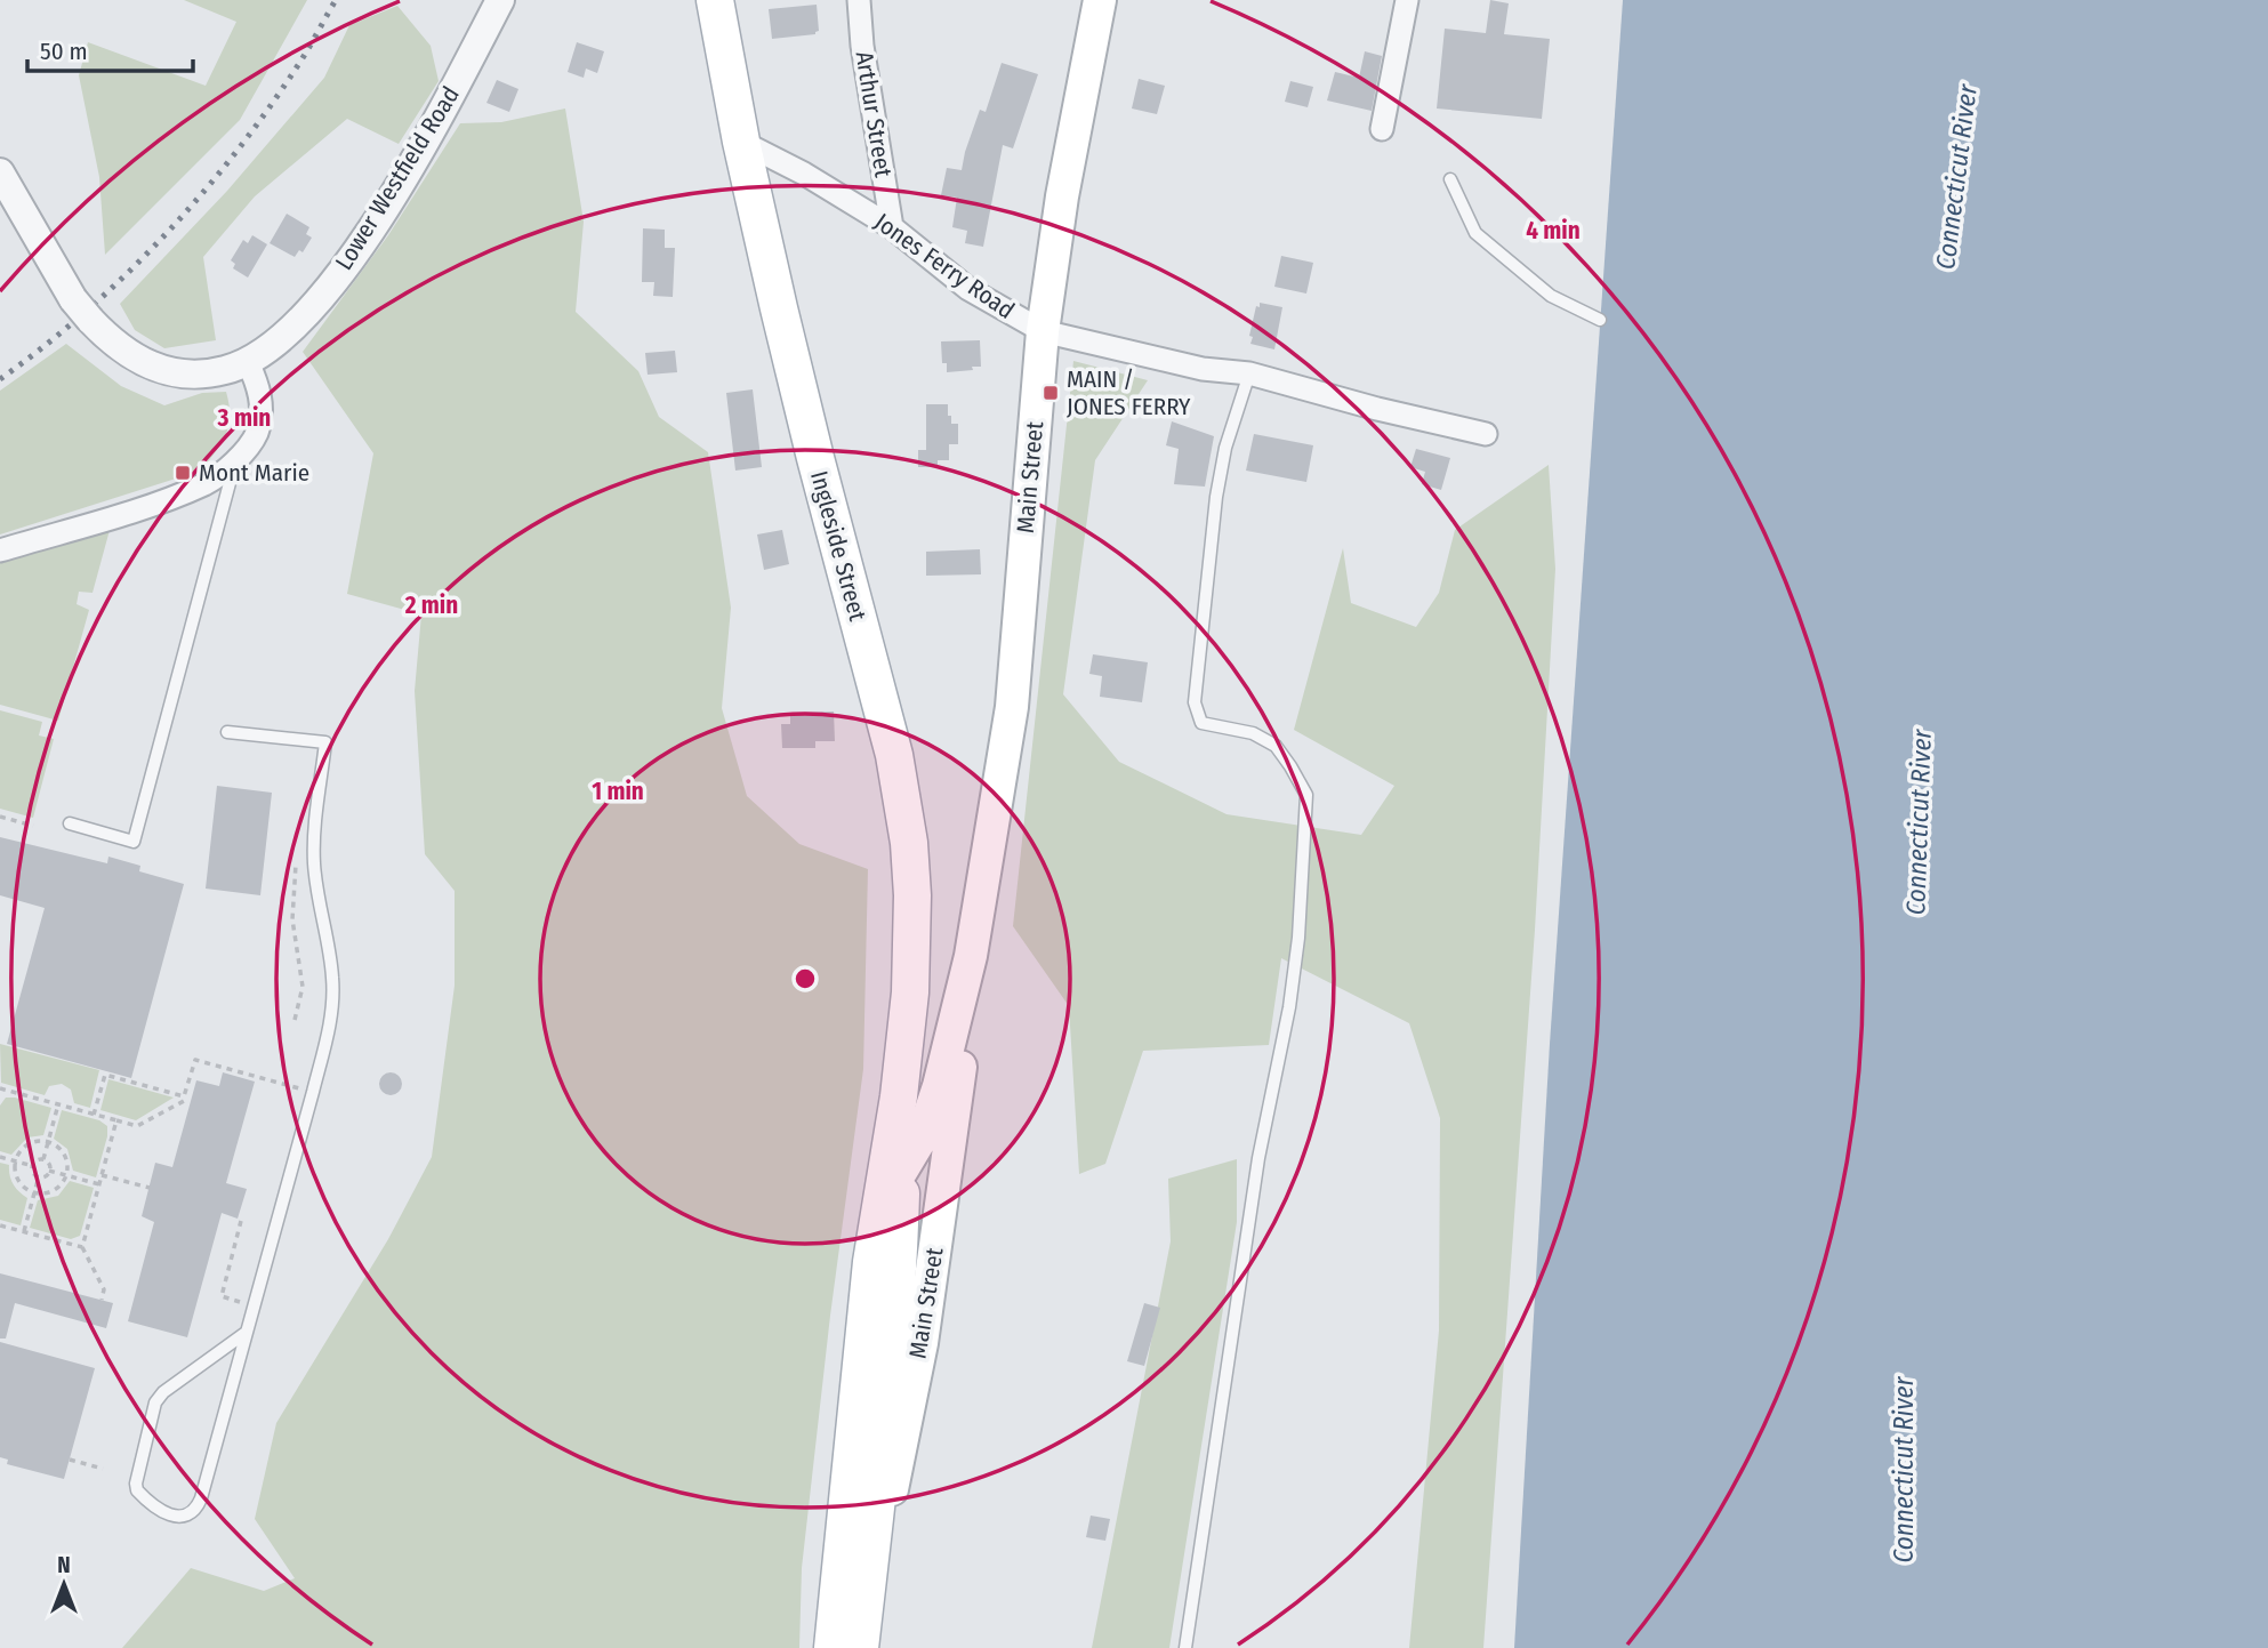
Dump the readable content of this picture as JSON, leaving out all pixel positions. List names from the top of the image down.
{
  "streets": {
    "main road": ["Main Street", "Ingleside Street"],
    "street": ["Arthur Street", "Lower Westfield Road", "Jones Ferry Road"]
  },
  "crossings": [
    ["Arthur Street", "Jones Ferry Road"],
    ["Jones Ferry Road", "Main Street"],
    ["Jones Ferry Road", "Ingleside Street"],
    ["Main Street", "Ingleside Street"]
  ],
  "water": ["Connecticut River"],
  "places": {
    "transit": ["MAIN / JONES FERRY", "Mont Marie"]
  },
  "scale_bar": "50 m",
  "north": "top",
  "rings": [
    "4 min",
    "3 min",
    "2 min",
    "1 min"
  ]
}
